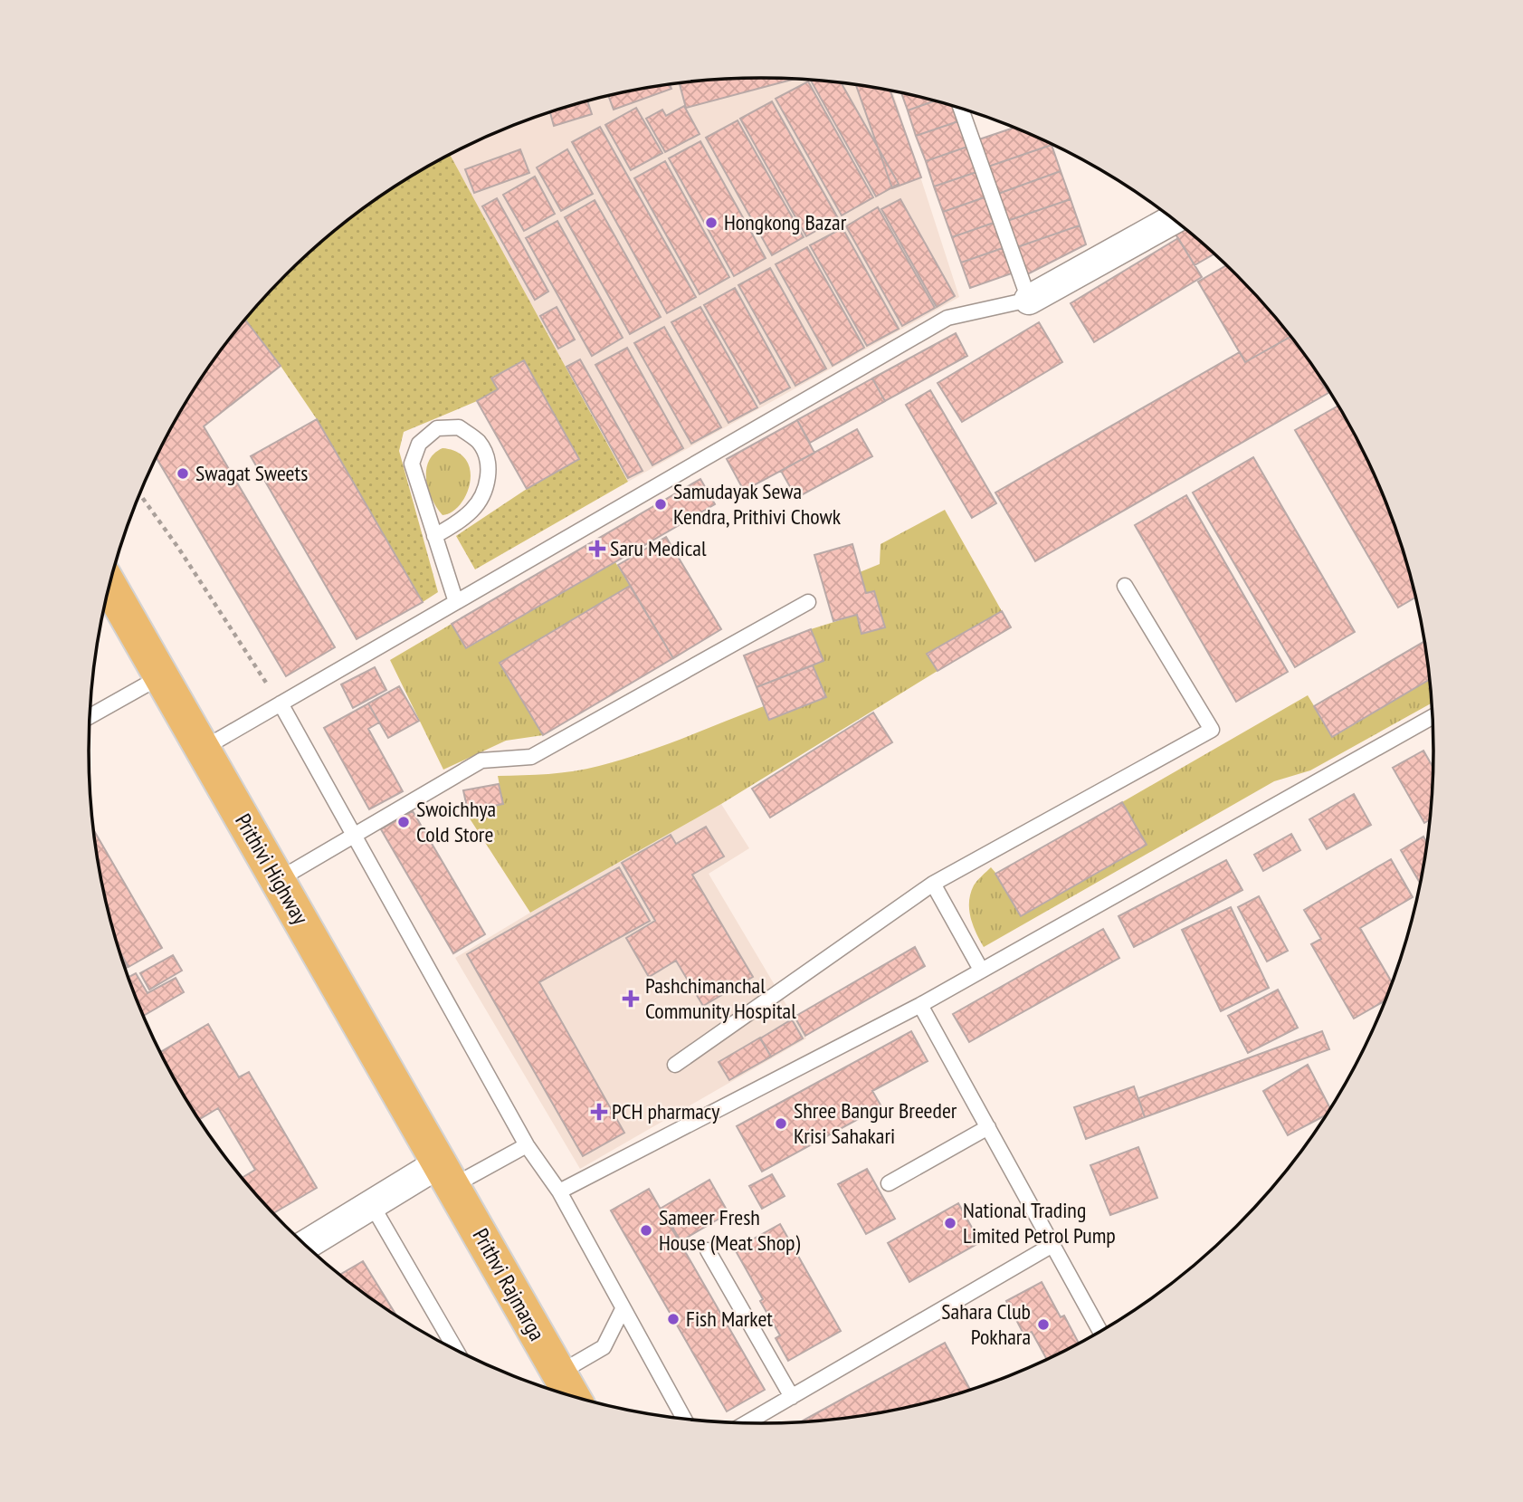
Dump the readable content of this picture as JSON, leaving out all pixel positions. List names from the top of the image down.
{
  "streets": {
    "highway": ["Prithivi Highway", "Prithvi Rajmarga"]
  },
  "crossings": [
    ["Prithivi Highway", "Prithvi Rajmarga"]
  ],
  "places": {
    "other": [
      "Hongkong Bazar",
      "Swagat Sweets",
      "Samudayak Sewa Kendra, Prithivi Chowk",
      "Swoichhya Cold Store",
      "Shree Bangur Breeder Krisi Sahakari",
      "National Trading Limited Petrol Pump",
      "Sameer Fresh House (Meat Shop)",
      "Fish Market",
      "Sahara Club Pokhara"
    ],
    "health": ["Saru Medical", "Pashchimanchal Community Hospital", "PCH pharmacy"]
  }
}
